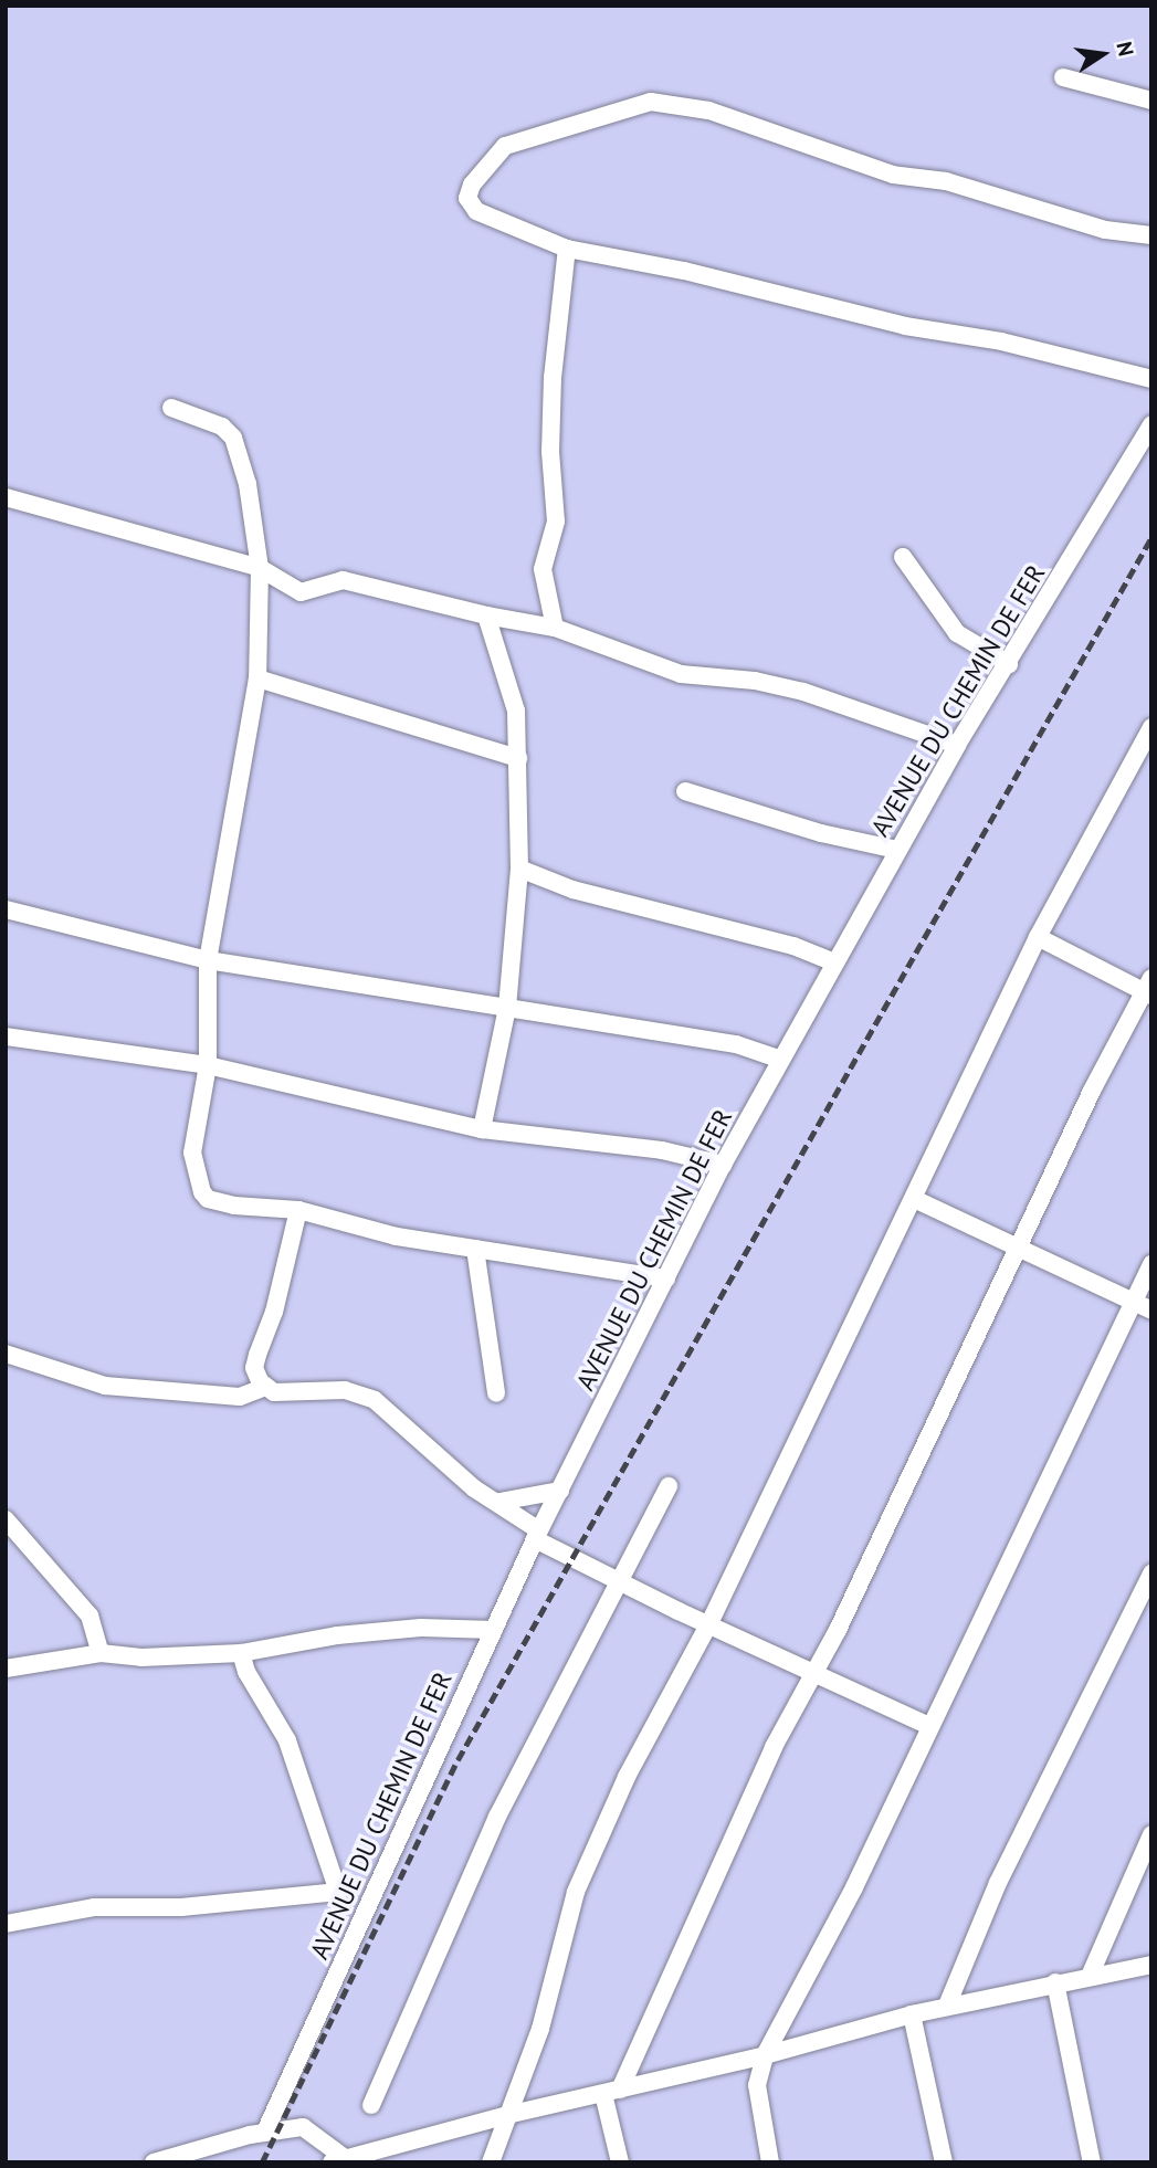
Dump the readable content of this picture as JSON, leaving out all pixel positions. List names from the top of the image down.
{
  "streets": {
    "street": ["AVENUE DU CHEMIN DE FER"]
  },
  "north": "right"
}
